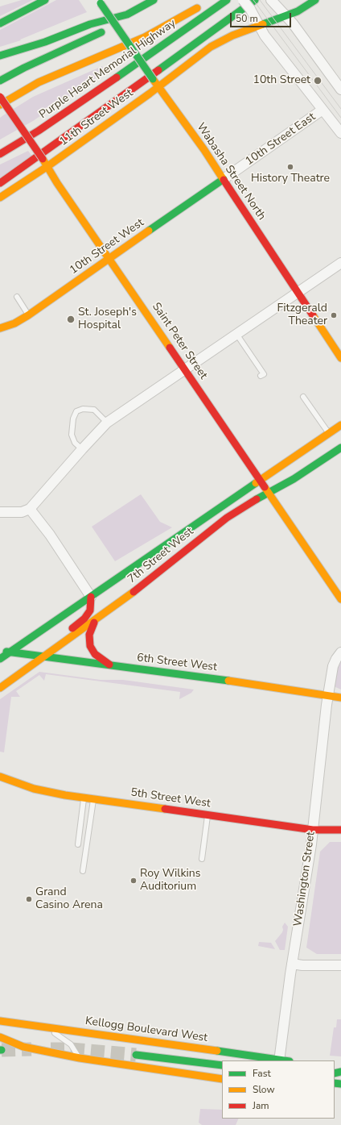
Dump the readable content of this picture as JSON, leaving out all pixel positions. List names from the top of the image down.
{
  "streets": {
    "main road": [
      "Purple Heart Memorial Highway",
      "11th Street West",
      "Wabasha Street North",
      "10th Street West",
      "Saint Peter Street",
      "7th Street West",
      "6th Street West",
      "5th Street West",
      "Kellogg Boulevard West"
    ],
    "street": ["10th Street East", "Washington Street"]
  },
  "crossings": [
    ["11th Street West", "Wabasha Street North"],
    ["11th Street West", "Saint Peter Street"],
    ["10th Street East", "Wabasha Street North"],
    ["10th Street East", "10th Street West"],
    ["Wabasha Street North", "10th Street West"],
    ["10th Street West", "Saint Peter Street"],
    ["Saint Peter Street", "7th Street West"],
    ["7th Street West", "6th Street West"],
    ["6th Street West", "Washington Street"],
    ["5th Street West", "Washington Street"],
    ["Washington Street", "Kellogg Boulevard West"]
  ],
  "places": [
    "10th Street",
    "History Theatre",
    "Fitzgerald Theater",
    "St. Joseph's Hospital",
    "Roy Wilkins Auditorium",
    "Grand Casino Arena"
  ],
  "legend": ["Fast", "Slow", "Jam"],
  "scale_bar": "50 m"
}
